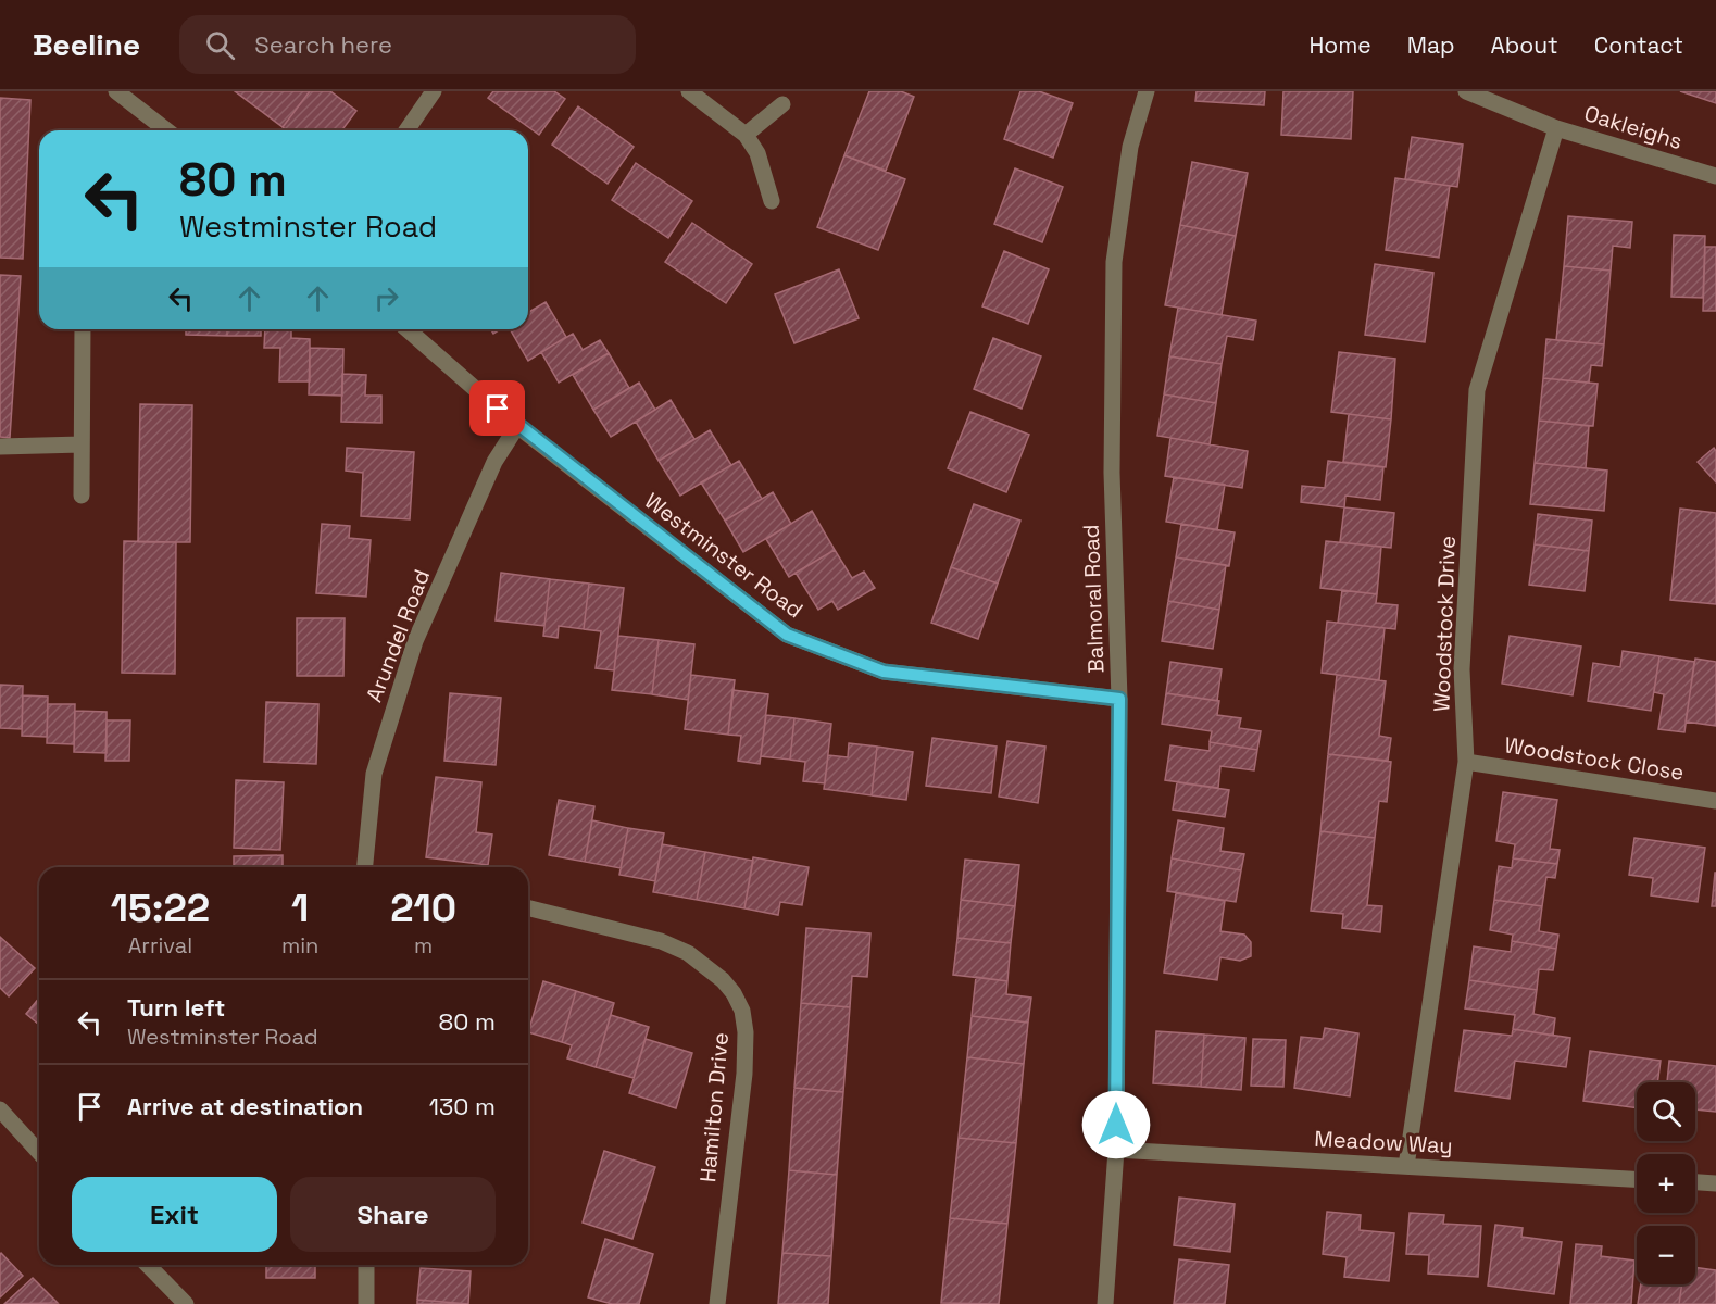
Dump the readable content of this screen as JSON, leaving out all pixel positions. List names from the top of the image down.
{
  "streets": {
    "street": [
      "Oakleighs",
      "Westminster Road",
      "Balmoral Road",
      "Woodstock Drive",
      "Arundel Road",
      "Woodstock Close",
      "Hamilton Drive",
      "Meadow Way"
    ]
  },
  "crossings": [
    ["Oakleighs", "Woodstock Drive"],
    ["Westminster Road", "Balmoral Road"],
    ["Westminster Road", "Arundel Road"],
    ["Balmoral Road", "Meadow Way"],
    ["Woodstock Drive", "Woodstock Close"],
    ["Woodstock Drive", "Meadow Way"]
  ],
  "page": {
    "header": "Beeline",
    "search": "Search here",
    "nav": [
      "Home",
      "Map",
      "About",
      "Contact"
    ],
    "turn": ["80 m", "Westminster Road"],
    "eta": [
      "15:22",
      "Arrival",
      "1",
      "min",
      "210",
      "m"
    ],
    "list": [
      {
        "name": "Turn left",
        "note": "Westminster Road",
        "value": "80 m"
      },
      {
        "name": "Arrive at destination",
        "value": "130 m"
      }
    ],
    "map_buttons": ["+", "−"],
    "buttons": ["Exit", "Share"]
  }
}
